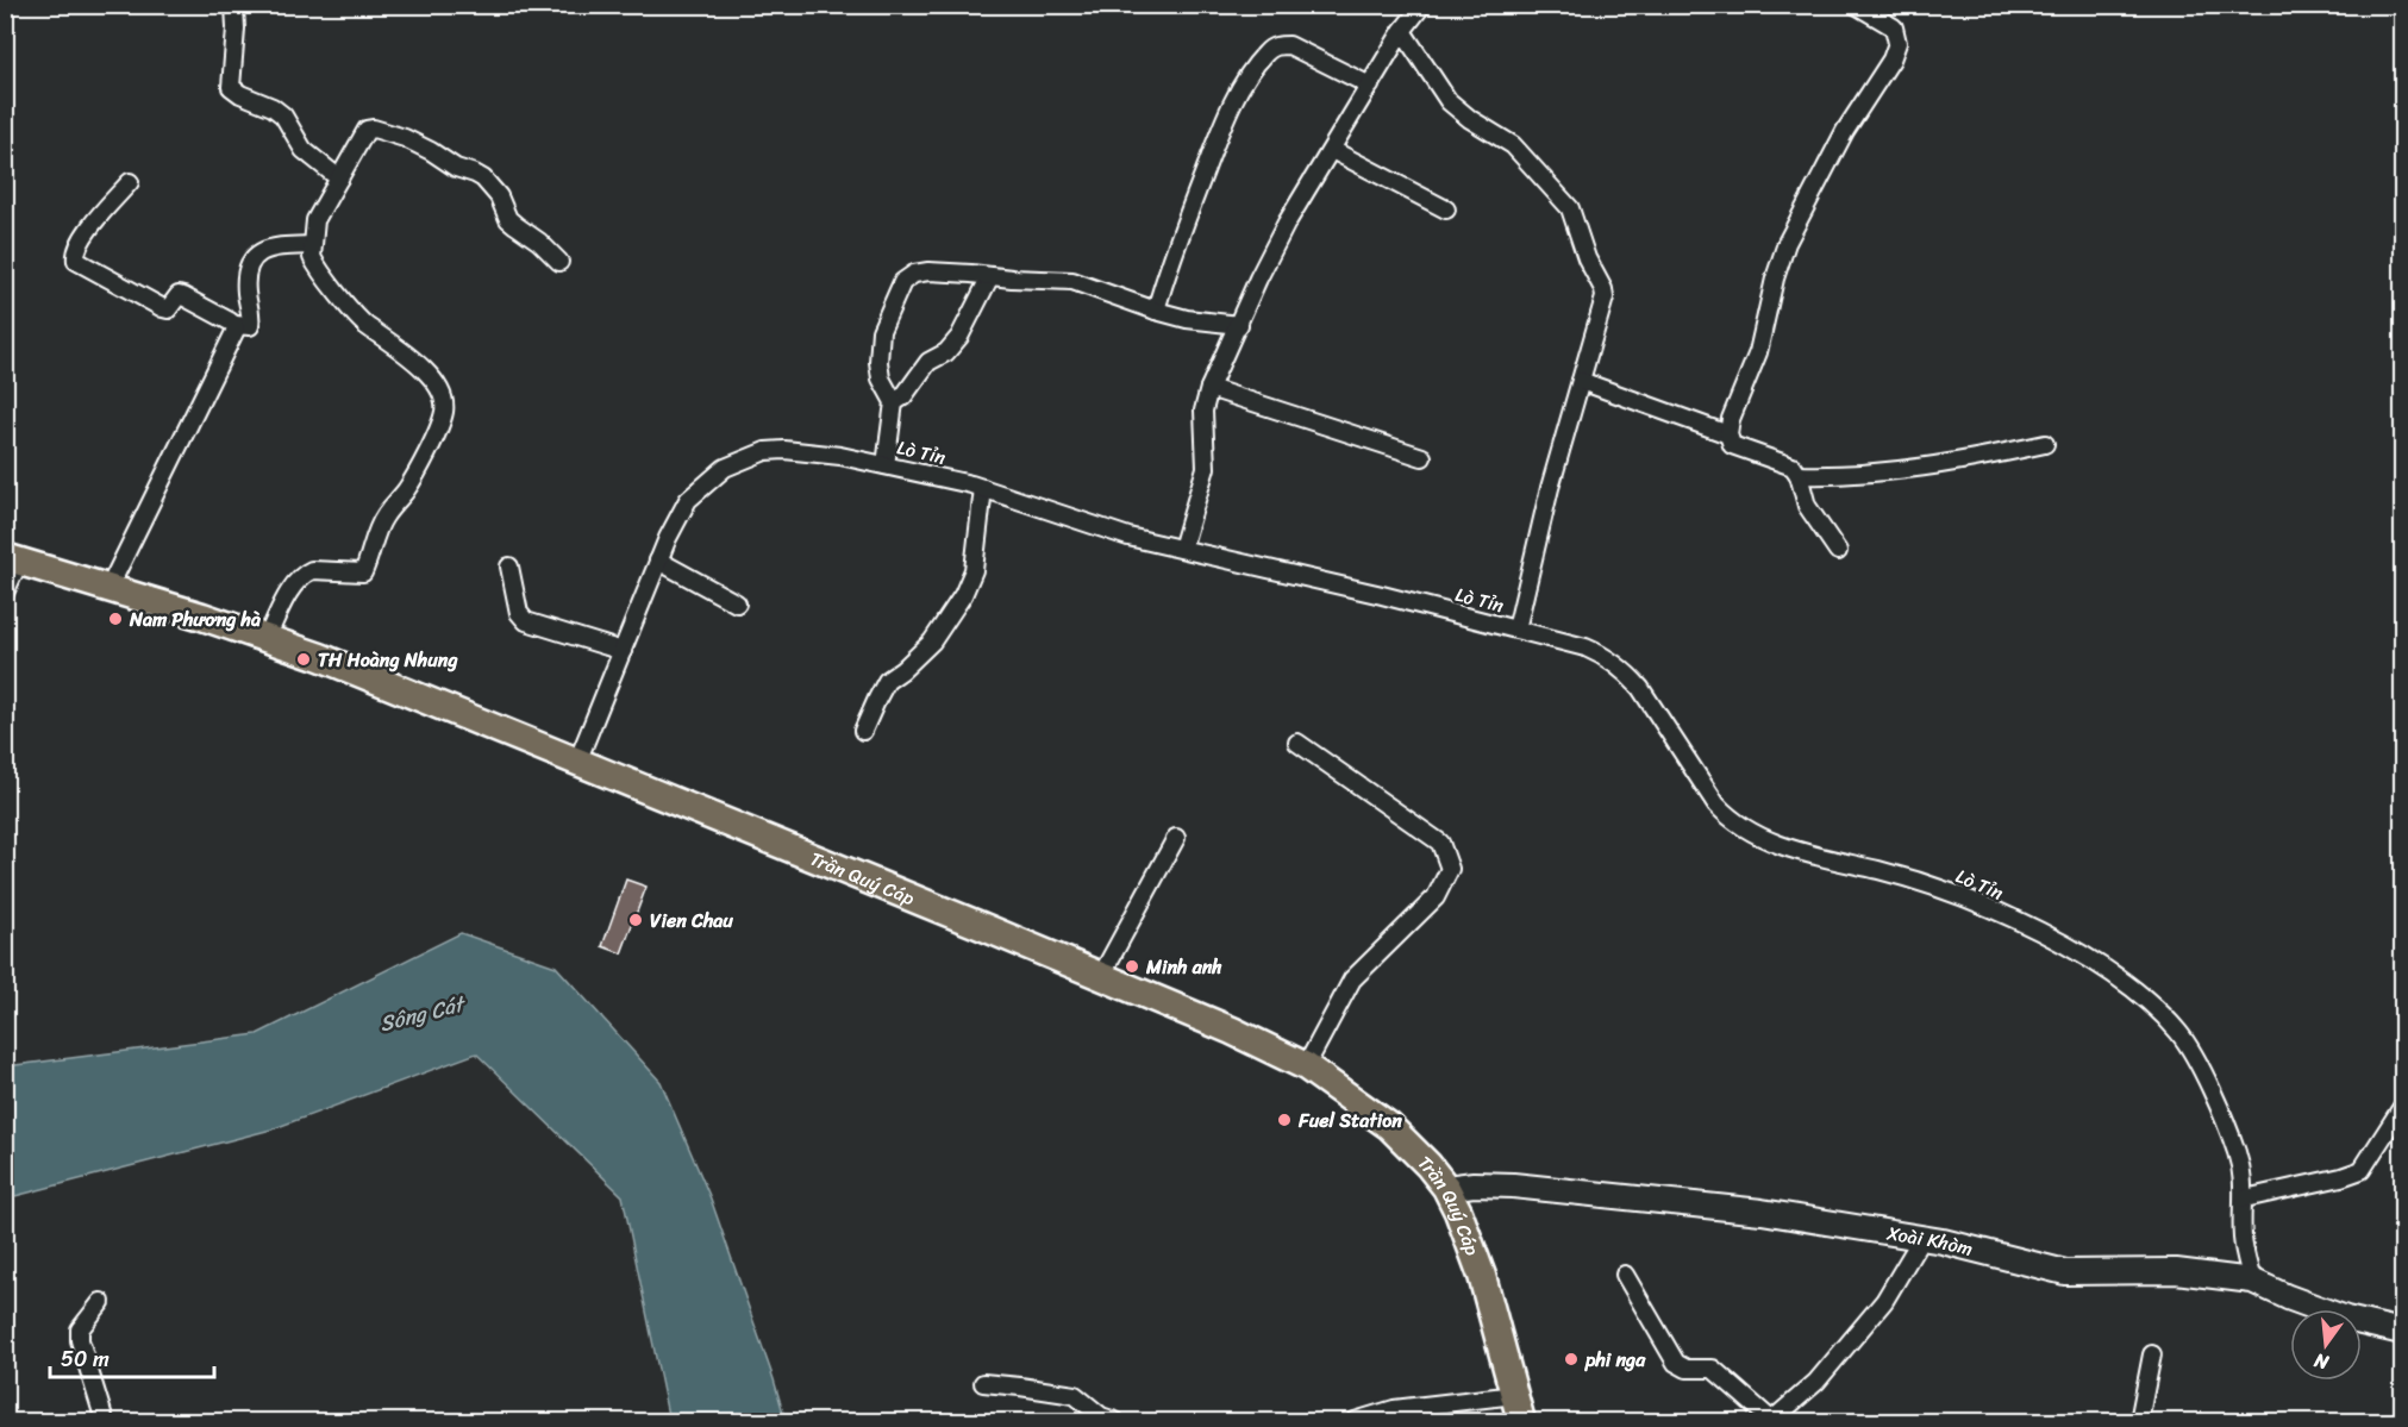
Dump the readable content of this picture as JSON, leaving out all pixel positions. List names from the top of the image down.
{
  "streets": {
    "main road": ["Trần Quý Cáp"],
    "street": ["Lò Tỉn", "Xoài Khòm"]
  },
  "crossings": [
    ["Lò Tỉn", "Trần Quý Cáp"],
    ["Lò Tỉn", "Xoài Khòm"],
    ["Trần Quý Cáp", "Xoài Khòm"]
  ],
  "water": ["Sông Cát"],
  "places": [
    "Nam Phương hà",
    "TH Hoàng Nhung",
    "Vien Chau",
    "Minh anh",
    "Fuel Station",
    "phi nga"
  ],
  "scale_bar": "50 m",
  "north": "bottom"
}
